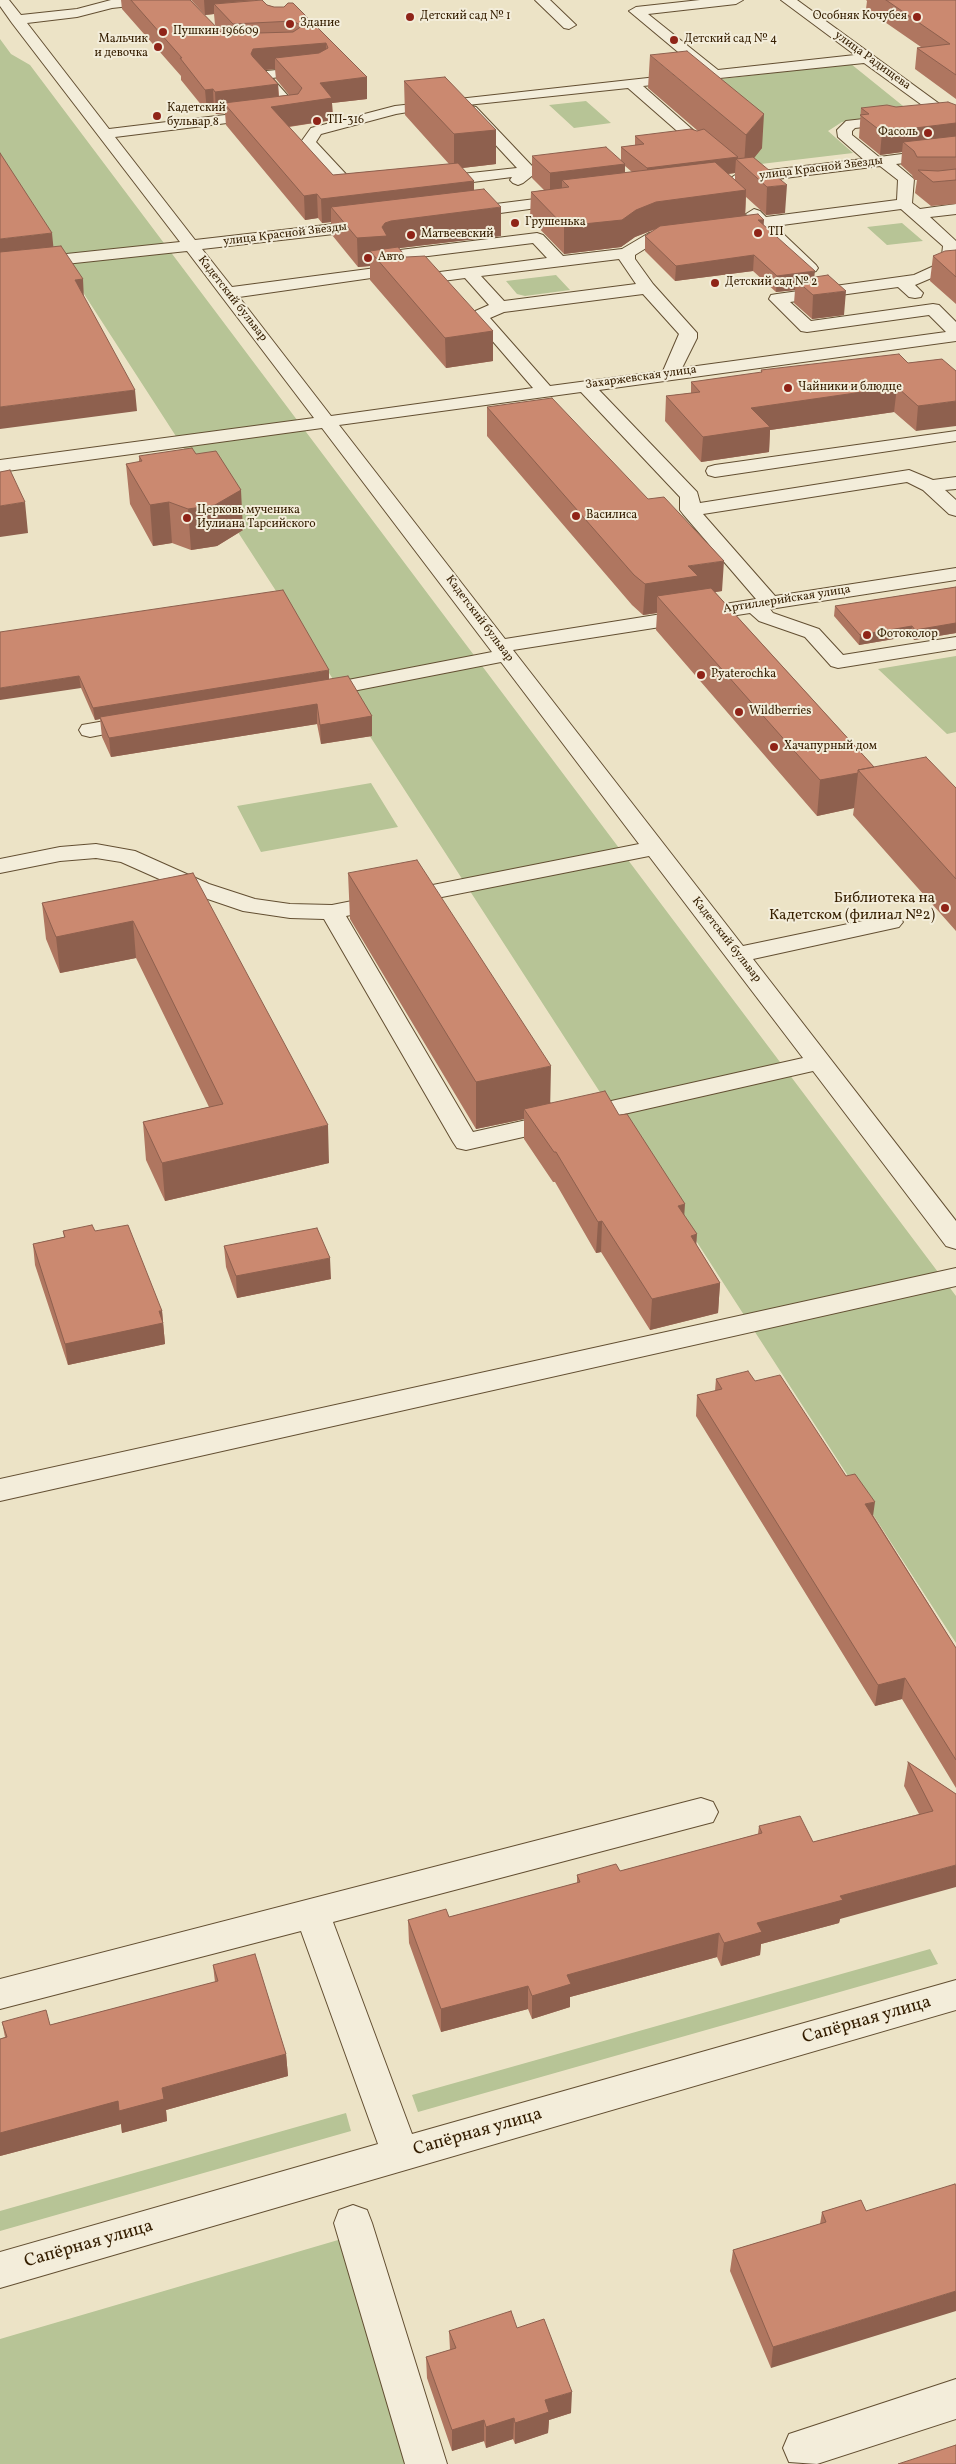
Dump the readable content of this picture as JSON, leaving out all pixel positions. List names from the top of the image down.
{
  "streets": {
    "street": [
      "улица Радищева",
      "улица Красной Звезды",
      "Кадетский бульвар",
      "Захаржевская улица",
      "Артиллерийская улица",
      "Сапёрная улица"
    ]
  },
  "crossings": [
    ["улица Красной Звезды", "Кадетский бульвар"],
    ["Кадетский бульвар", "Захаржевская улица"],
    ["Кадетский бульвар", "Артиллерийская улица"]
  ],
  "places": [
    "Детский сад № 1",
    "Особняк Кочубея",
    "Здание",
    "Пушкин 196609",
    "Детский сад № 4",
    "Мальчик и девочка",
    "Кадетский бульвар 8",
    "ТП-316",
    "Фасоль",
    "Грушенька",
    "ТП",
    "Матвеевский",
    "Авто",
    "Детский сад № 2",
    "Чайники и блюдце",
    "Василиса",
    "Церковь мученика Иулиана Тарсийского",
    "Фотоколор",
    "Pyaterochka",
    "Wildberries",
    "Хачапурный дом",
    "Библиотека на Кадетском (филиал №2)"
  ]
}
